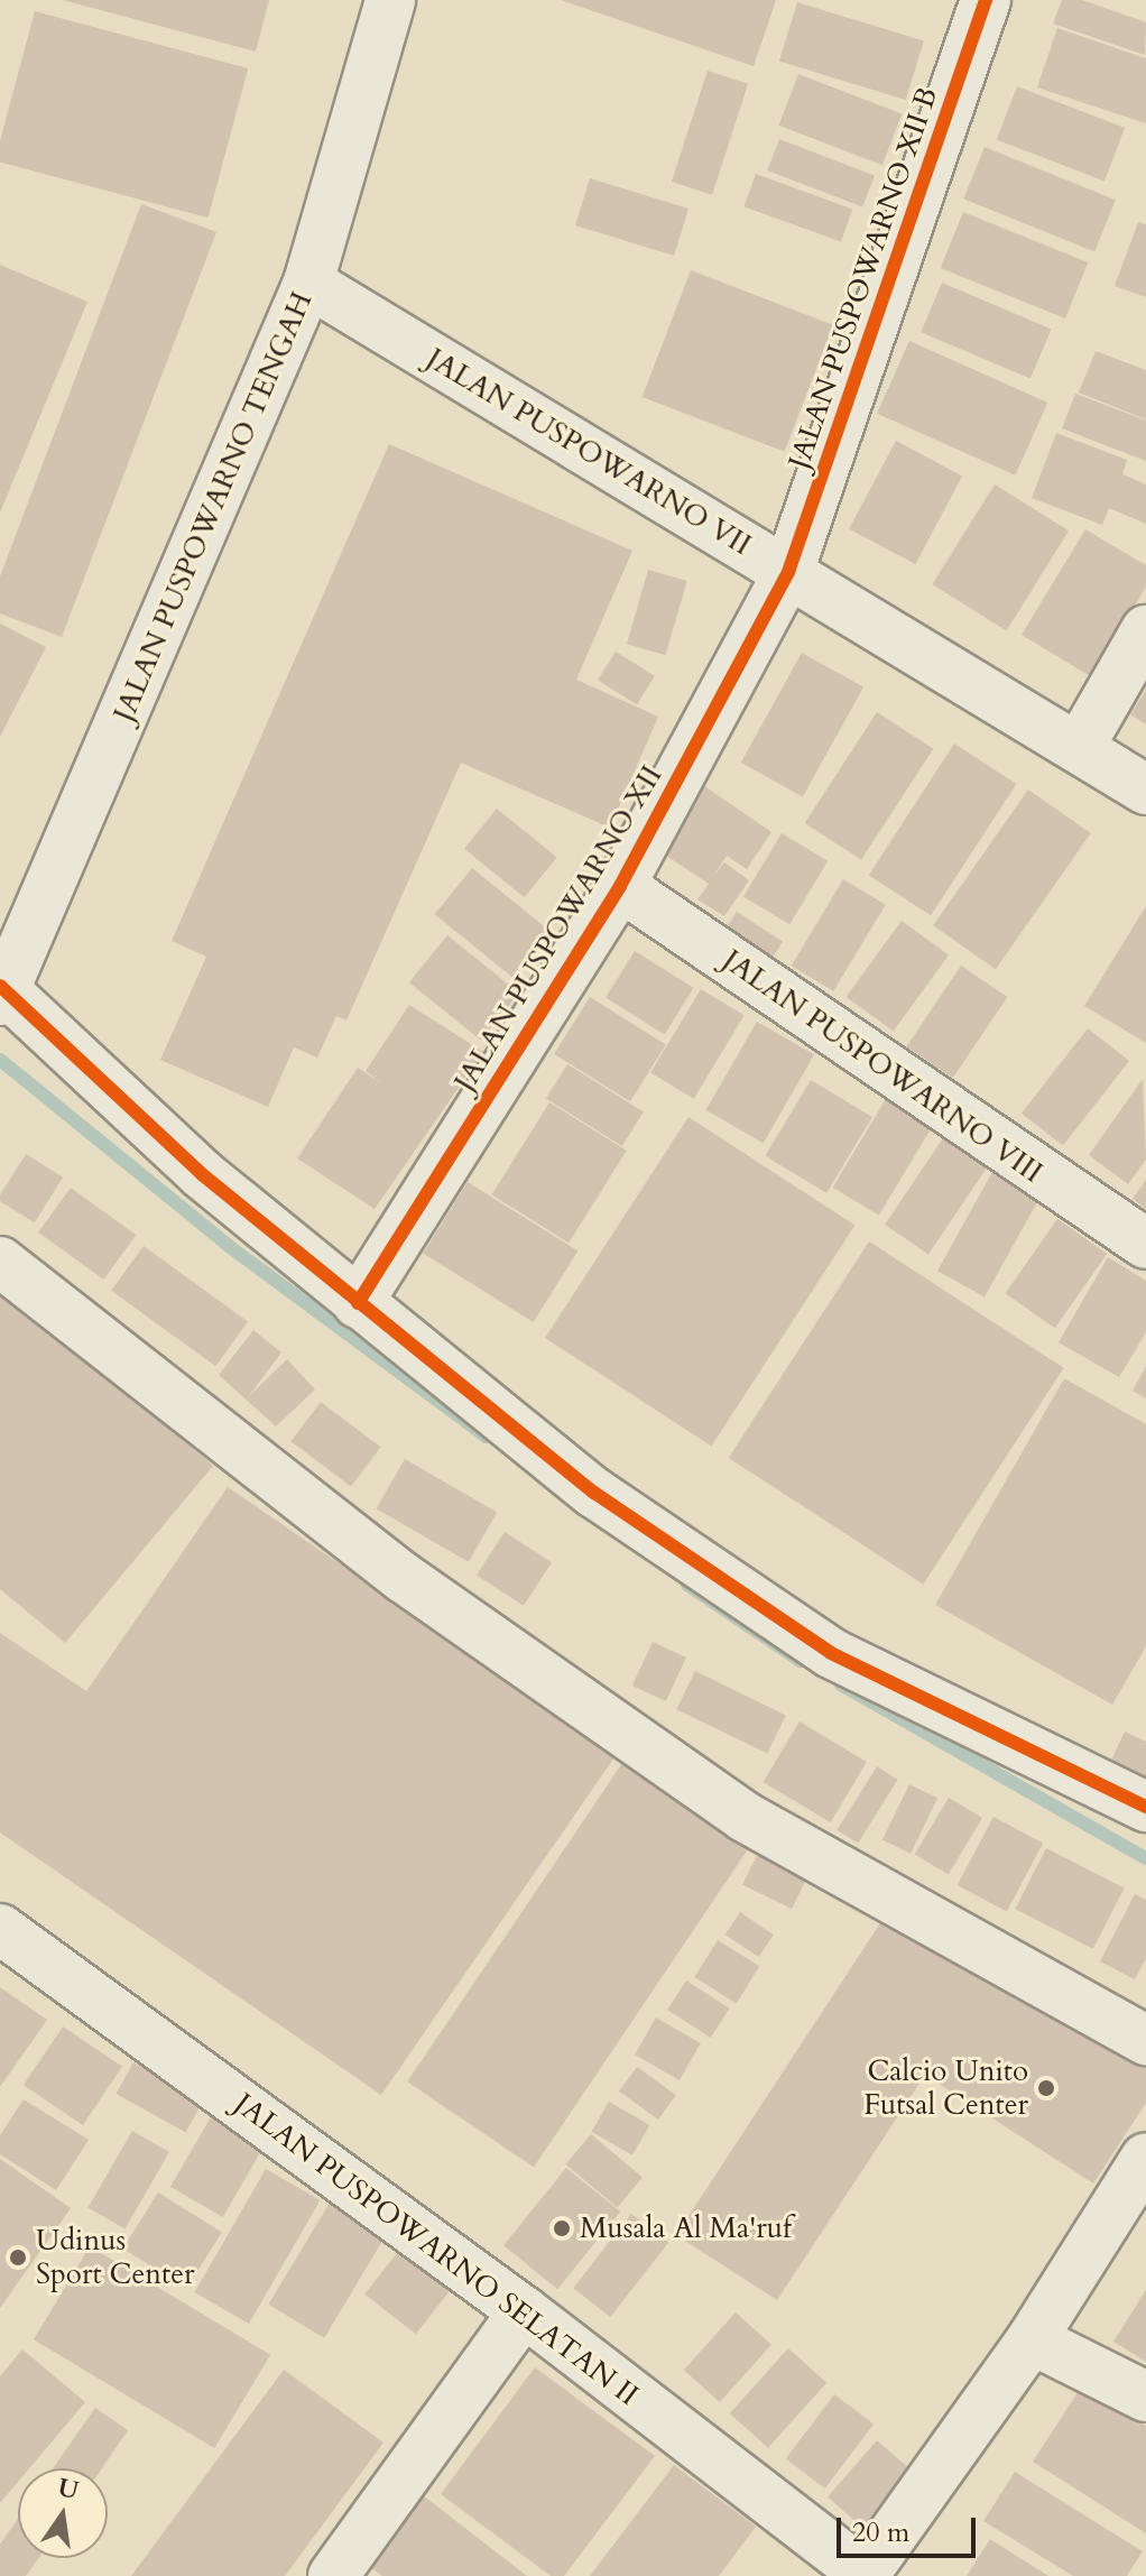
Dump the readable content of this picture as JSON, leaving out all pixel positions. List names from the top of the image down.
{
  "streets": {
    "street": [
      "JALAN PUSPOWARNO XII B",
      "JALAN PUSPOWARNO VII",
      "JALAN PUSPOWARNO TENGAH",
      "JALAN PUSPOWARNO XII",
      "JALAN PUSPOWARNO VIII",
      "JALAN PUSPOWARNO SELATAN II"
    ]
  },
  "crossings": [
    ["JALAN PUSPOWARNO XII B", "JALAN PUSPOWARNO VII"],
    ["JALAN PUSPOWARNO XII B", "JALAN PUSPOWARNO XII"],
    ["JALAN PUSPOWARNO VII", "JALAN PUSPOWARNO TENGAH"],
    ["JALAN PUSPOWARNO VII", "JALAN PUSPOWARNO XII"],
    ["JALAN PUSPOWARNO XII", "JALAN PUSPOWARNO VIII"]
  ],
  "places": ["Calcio Unito Futsal Center", "Musala Al Ma'ruf", "Udinus Sport Center"],
  "scale_bar": "20 m",
  "north": "top"
}
